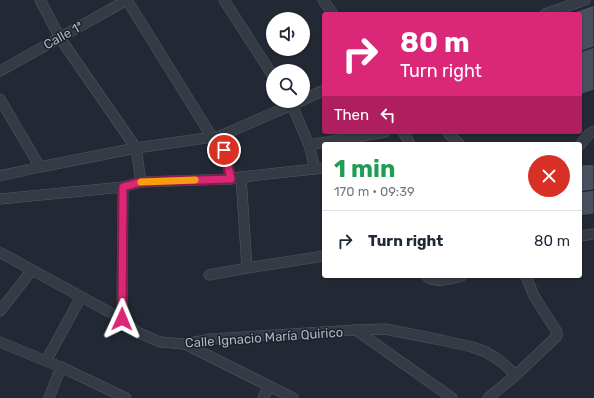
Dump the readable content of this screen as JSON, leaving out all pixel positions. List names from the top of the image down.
{
  "streets": {
    "street": ["Calle 1ª", "Calle Ignacio María Quirico"]
  },
  "page": {
    "turn": ["80 m", "Turn right"],
    "then": "Then",
    "heading": ["1 min", "170 m · 09:39"],
    "list": [
      {
        "name": "Turn right",
        "value": "80 m"
      }
    ]
  }
}
